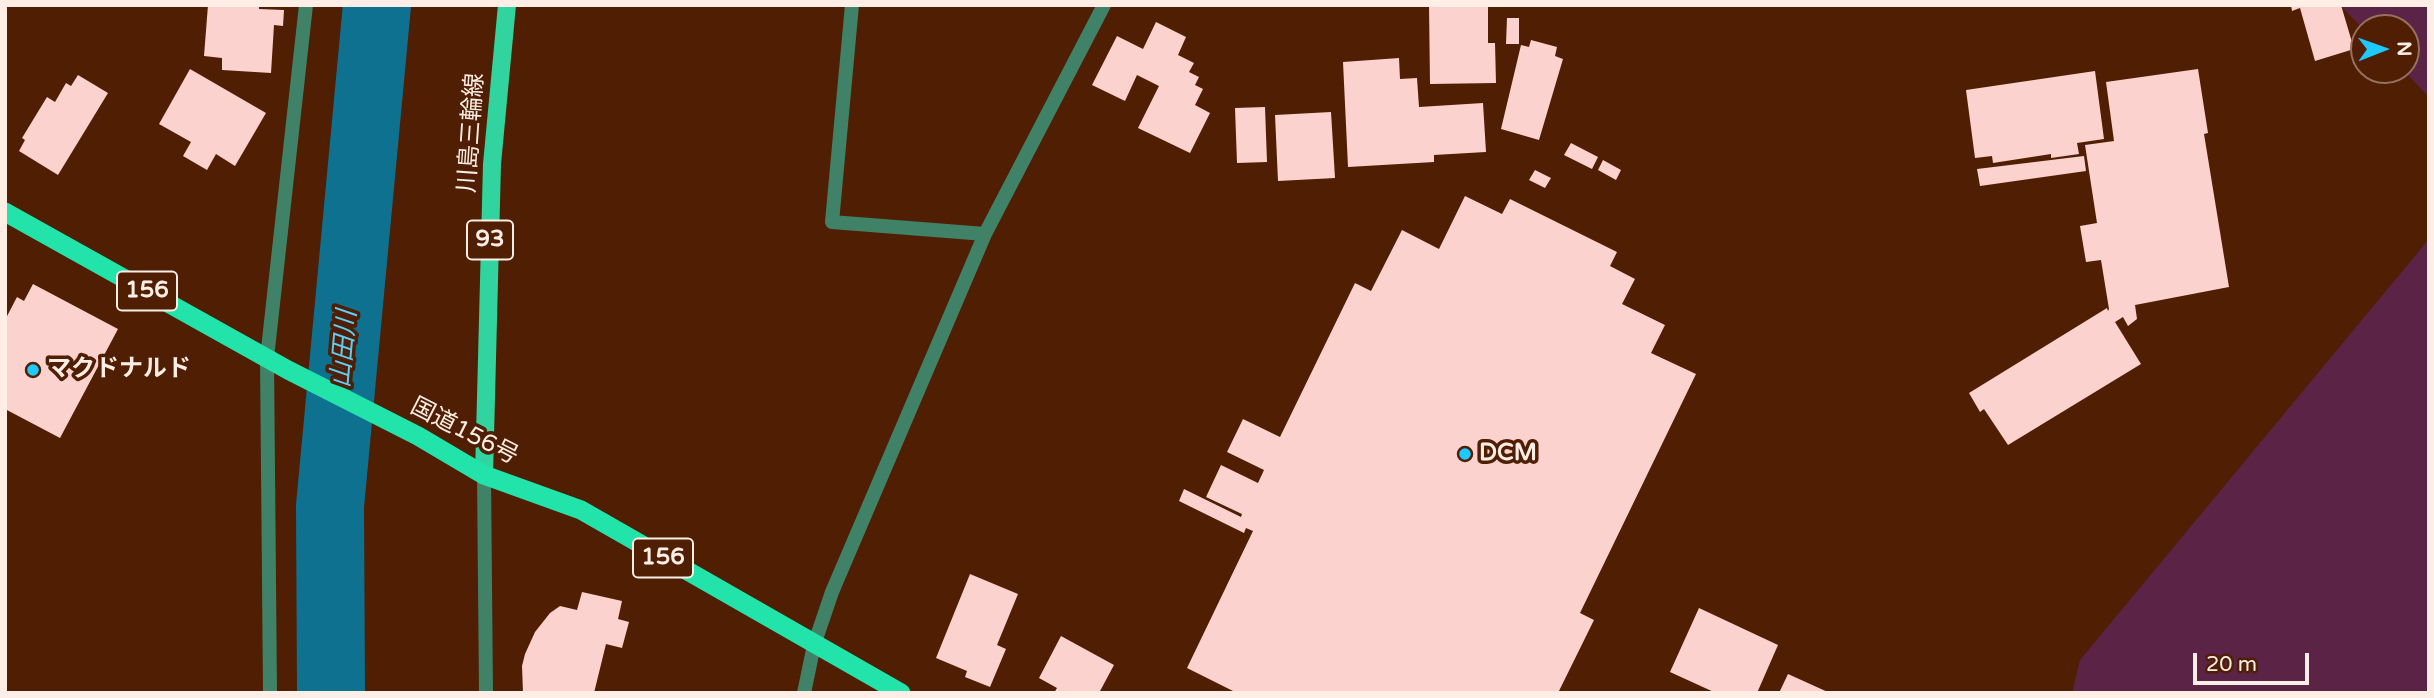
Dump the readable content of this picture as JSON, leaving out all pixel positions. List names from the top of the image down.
{
  "streets": {
    "highway": ["156", "国道156号"],
    "main road": ["川島三輪線", "93"]
  },
  "crossings": [
    ["川島三輪線", "国道156号"]
  ],
  "water": ["山田川"],
  "places": ["マクドナルド", "DCM"],
  "scale_bar": "20 m",
  "north": "right"
}
